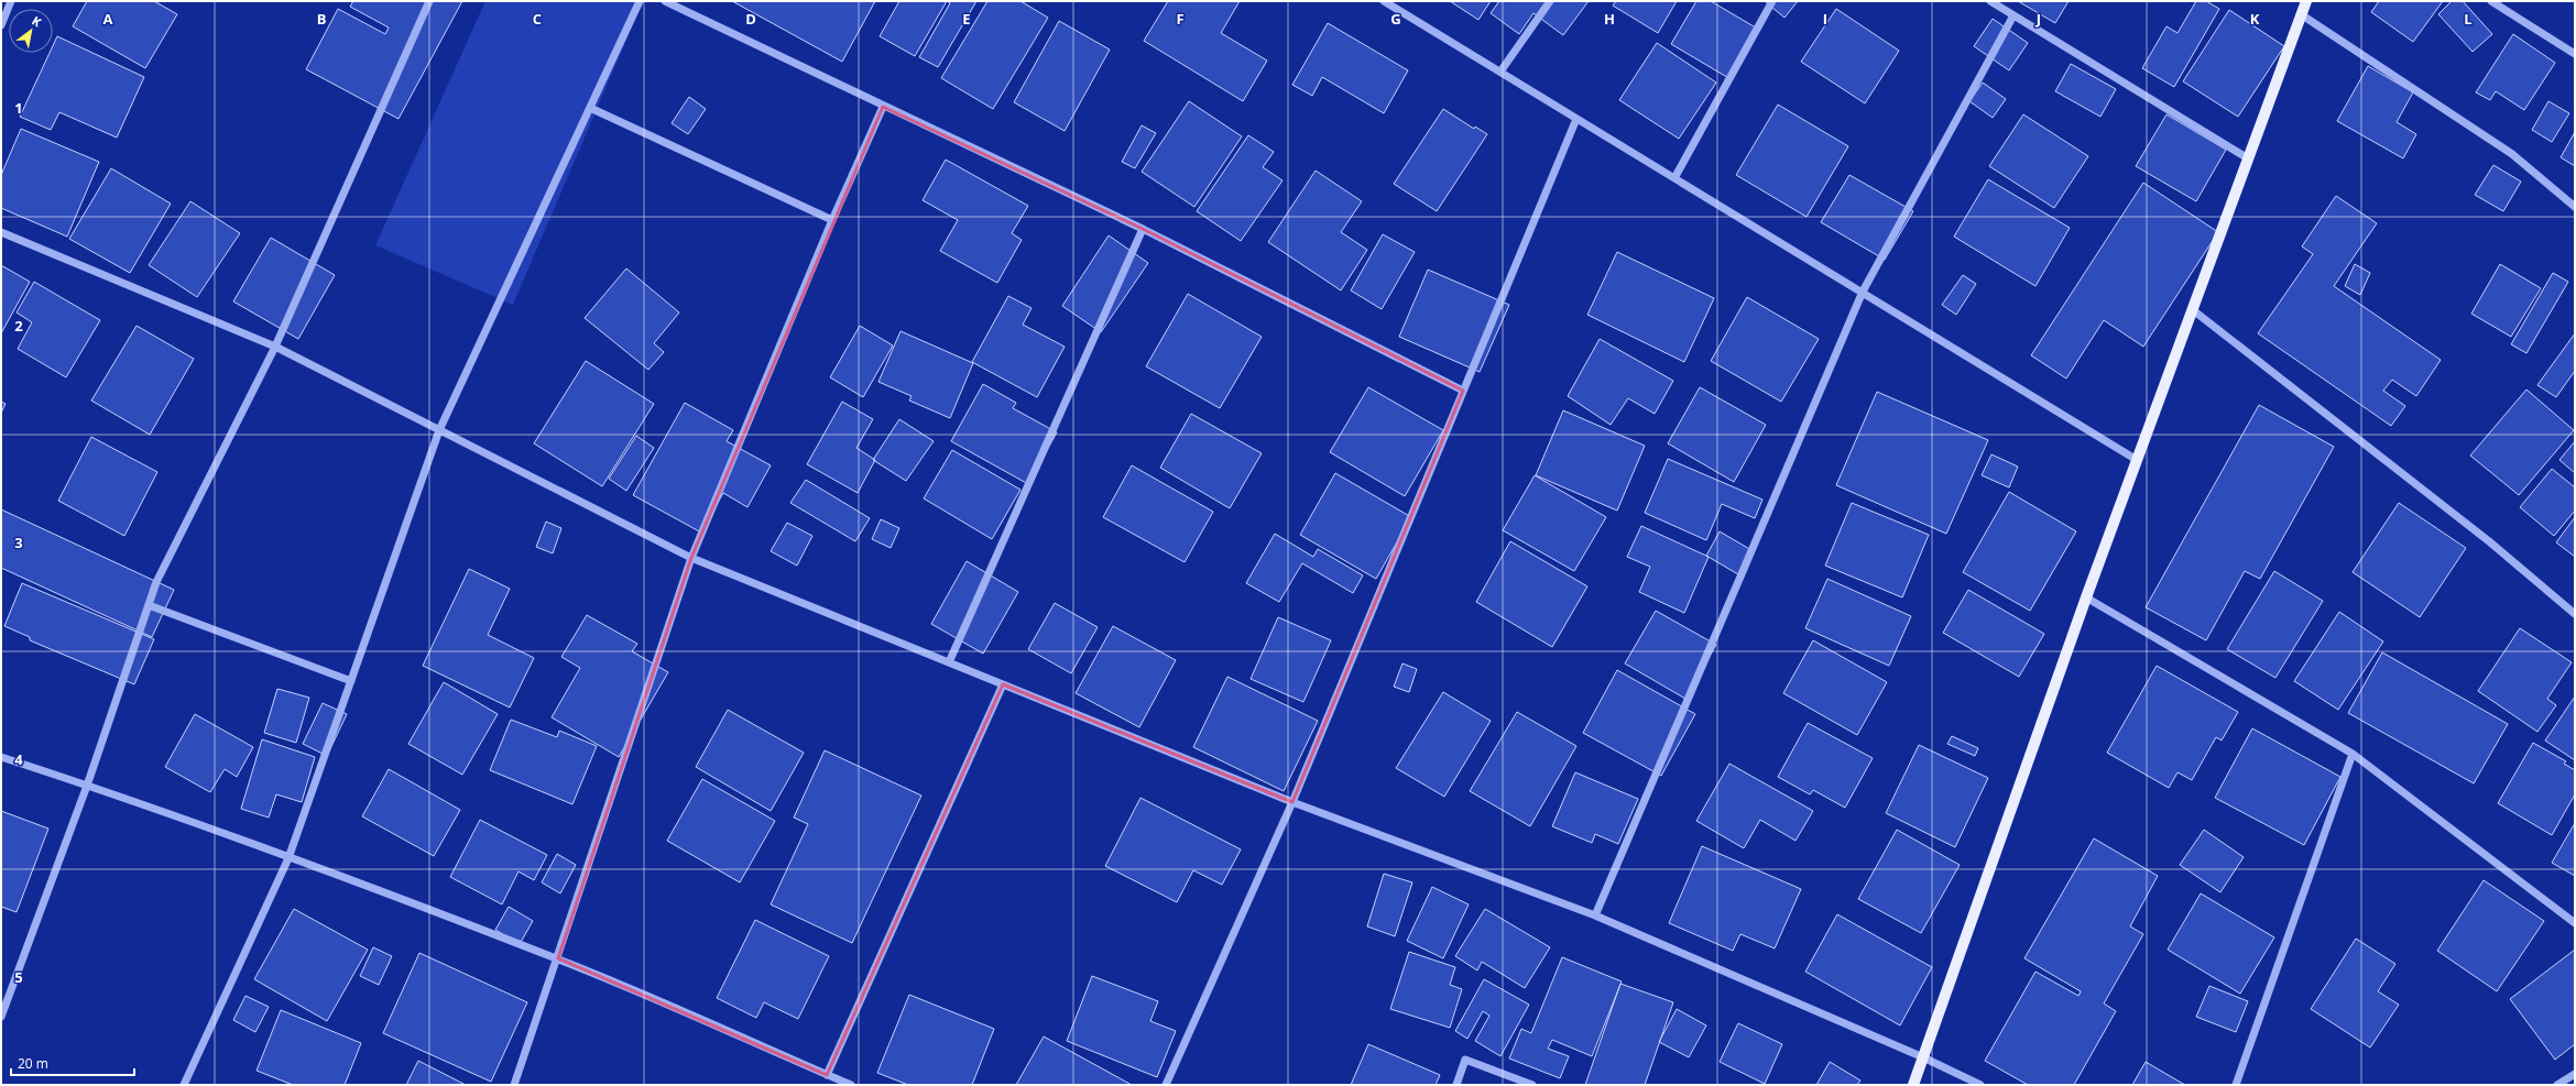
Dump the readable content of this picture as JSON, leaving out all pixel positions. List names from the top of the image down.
{
  "scale_bar": "20 m",
  "north": "top right",
  "grid": {
    "columns": [
      "A",
      "B",
      "C",
      "D",
      "E",
      "F",
      "G",
      "H",
      "I",
      "J",
      "K",
      "L"
    ],
    "rows": [
      "1",
      "2",
      "3",
      "4",
      "5"
    ]
  }
}
